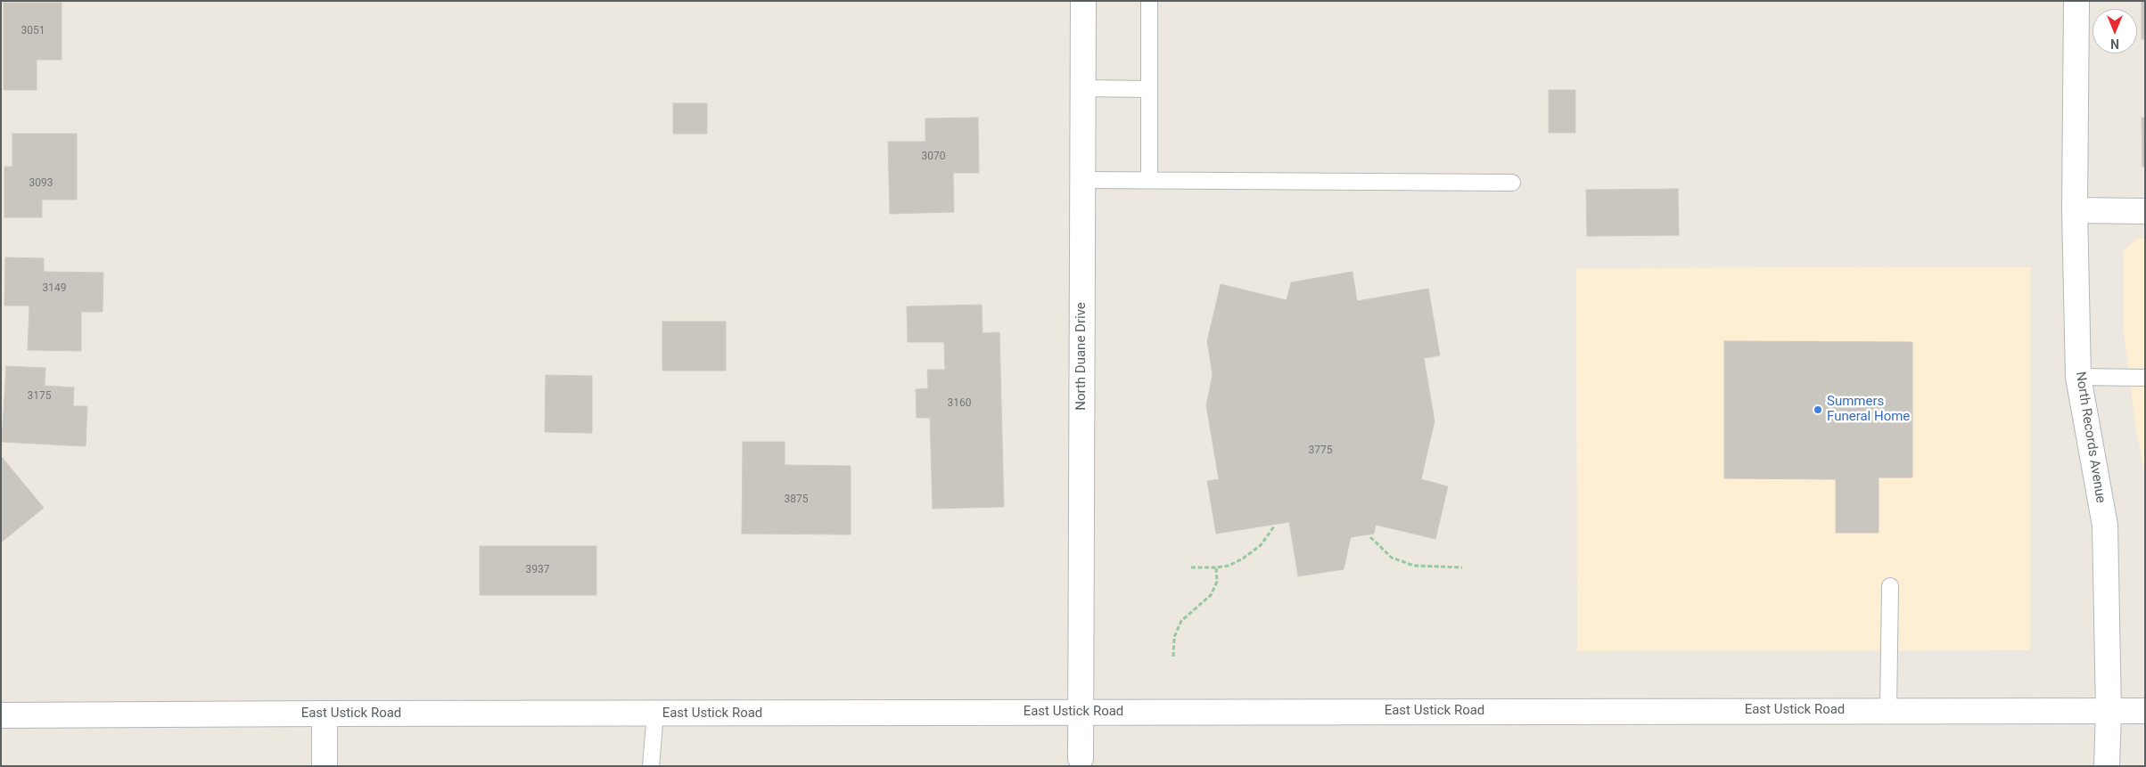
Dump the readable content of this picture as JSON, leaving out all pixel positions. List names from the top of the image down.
{
  "streets": {
    "main road": ["North Duane Drive", "North Records Avenue", "East Ustick Road"]
  },
  "crossings": [
    ["North Duane Drive", "East Ustick Road"],
    ["North Records Avenue", "East Ustick Road"]
  ],
  "places": ["Summers Funeral Home"],
  "house_numbers": [
    "3051",
    "3070",
    "3093",
    "3149",
    "3175",
    "3160",
    "3775",
    "3875",
    "3937"
  ],
  "north": "bottom"
}
